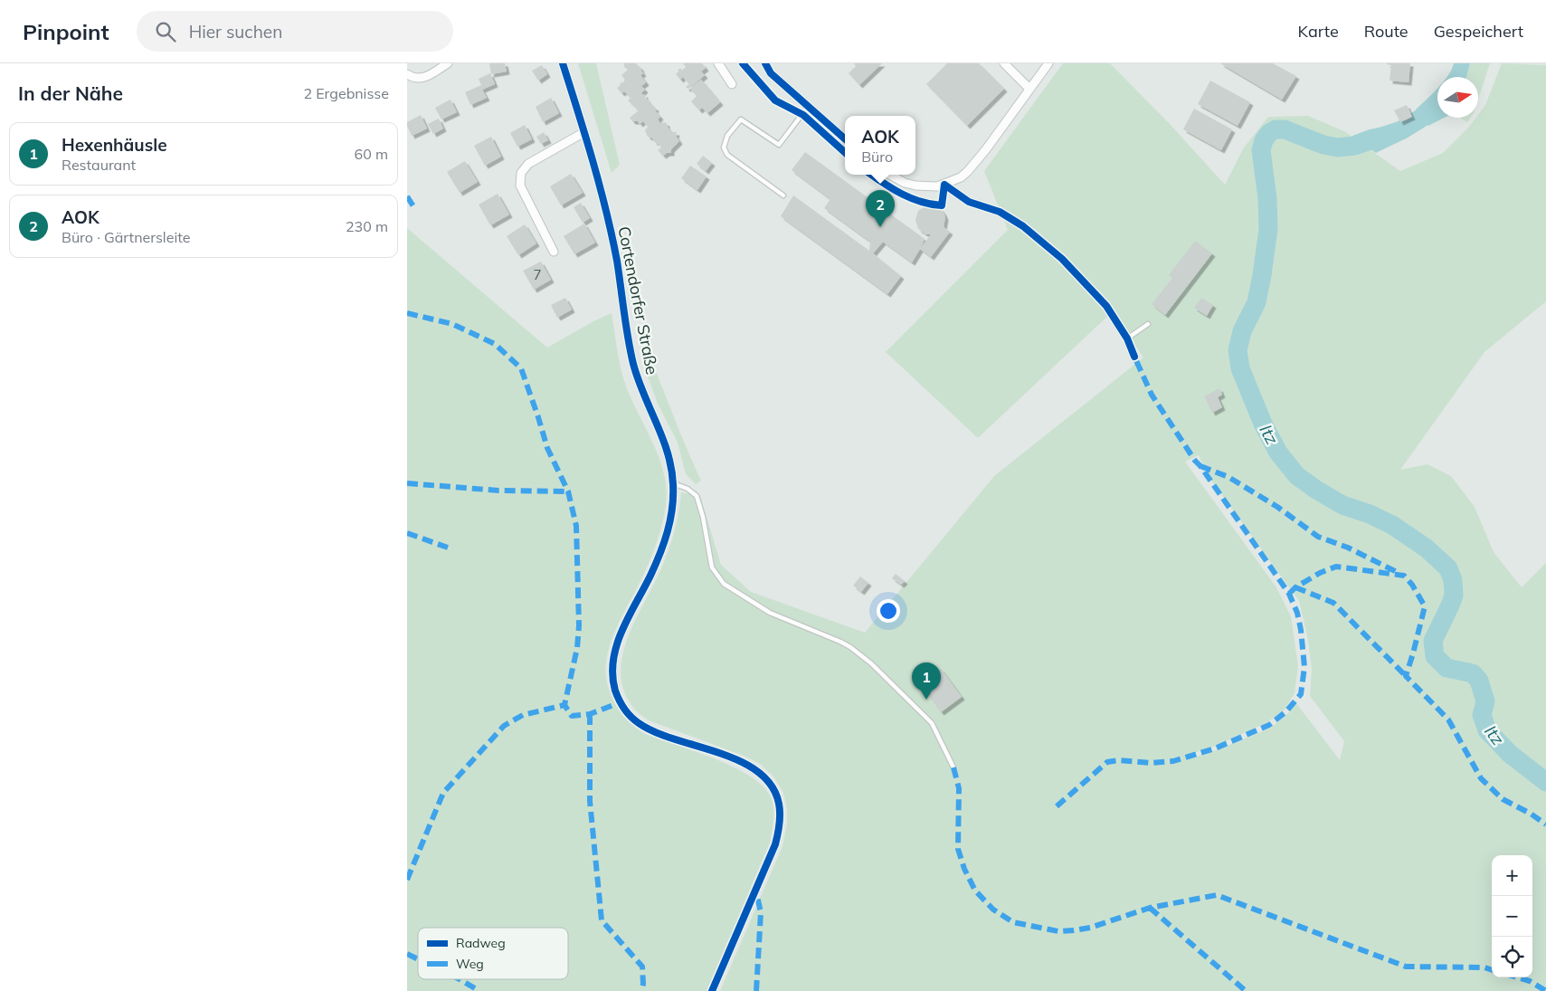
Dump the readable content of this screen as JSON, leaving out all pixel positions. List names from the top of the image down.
{
  "streets": {
    "street": ["Cortendorfer Straße"]
  },
  "water": ["Itz"],
  "house_numbers": ["7"],
  "legend": ["Radweg", "Weg"],
  "north": "right",
  "page": {
    "header": "Pinpoint",
    "search": "Hier suchen",
    "nav": ["Karte", "Route", "Gespeichert"],
    "heading": ["In der Nähe", "2 Ergebnisse"],
    "popup": ["AOK", "Büro"],
    "list": [
      {
        "mark": "1",
        "name": "Hexenhäusle",
        "note": "Restaurant",
        "value": "60 m"
      },
      {
        "mark": "2",
        "name": "AOK",
        "note": "Büro · Gärtnersleite",
        "value": "230 m"
      }
    ],
    "pins": ["2", "1"],
    "map_buttons": ["+", "−"]
  }
}
